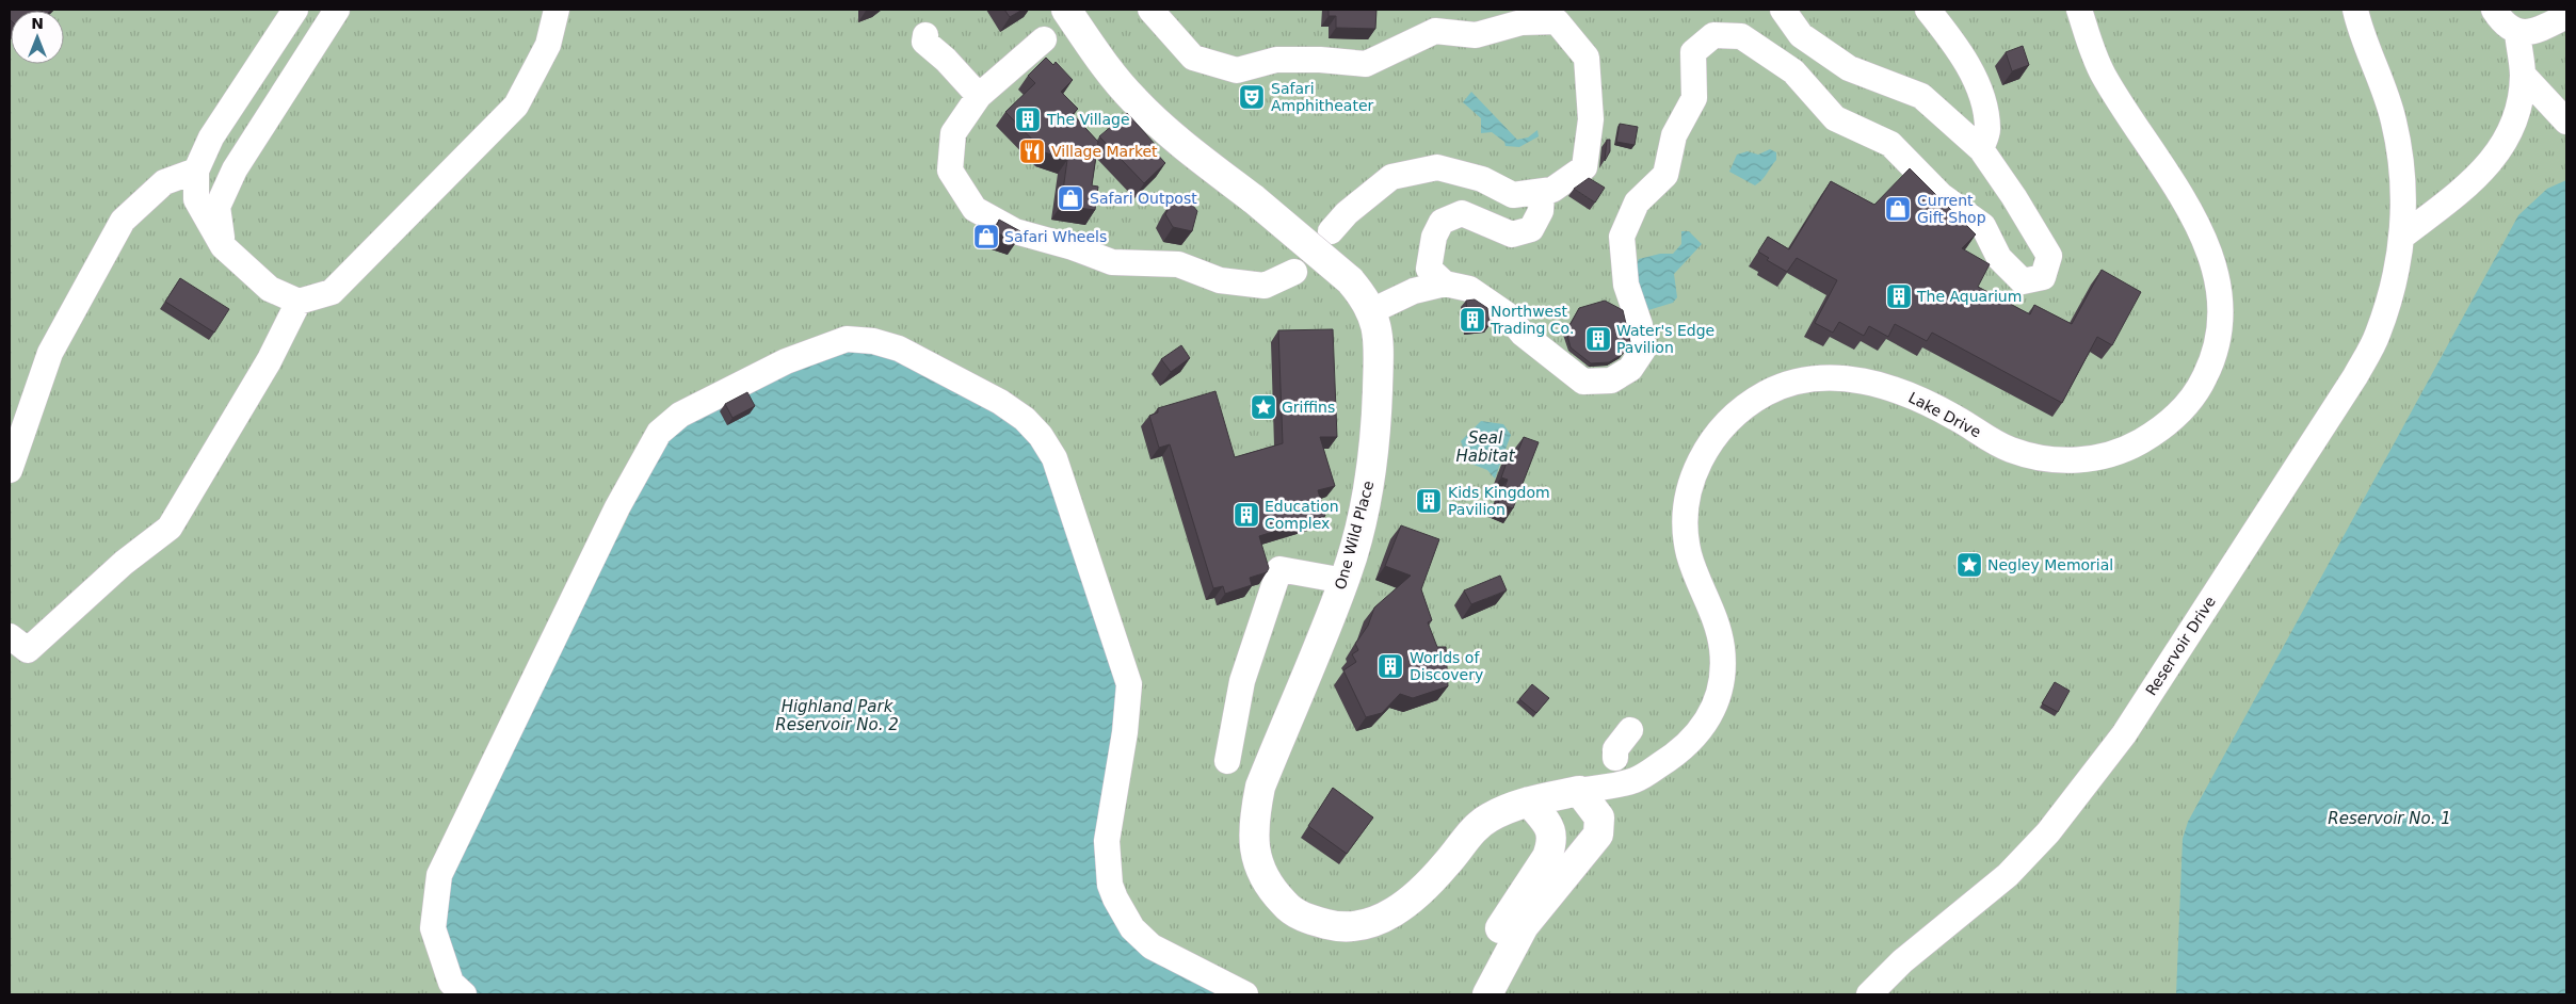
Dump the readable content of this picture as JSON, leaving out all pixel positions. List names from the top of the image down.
{
  "streets": {
    "main road": ["One Wild Place"],
    "street": ["Lake Drive", "Reservoir Drive"]
  },
  "crossings": [
    ["Lake Drive", "One Wild Place"]
  ],
  "water": ["Seal Habitat", "Highland Park Reservoir No. 2", "Reservoir No. 1"],
  "places": {
    "theatre": ["Safari Amphitheater"],
    "building": [
      "The Village",
      "The Aquarium",
      "Northwest Trading Co.",
      "Water's Edge Pavilion",
      "Kids Kingdom Pavilion",
      "Education Complex",
      "Worlds of Discovery"
    ],
    "restaurant": ["Village Market"],
    "shop": ["Safari Outpost", "Current Gift Shop", "Safari Wheels"],
    "place": ["Griffins", "Negley Memorial"]
  },
  "north": "top"
}
